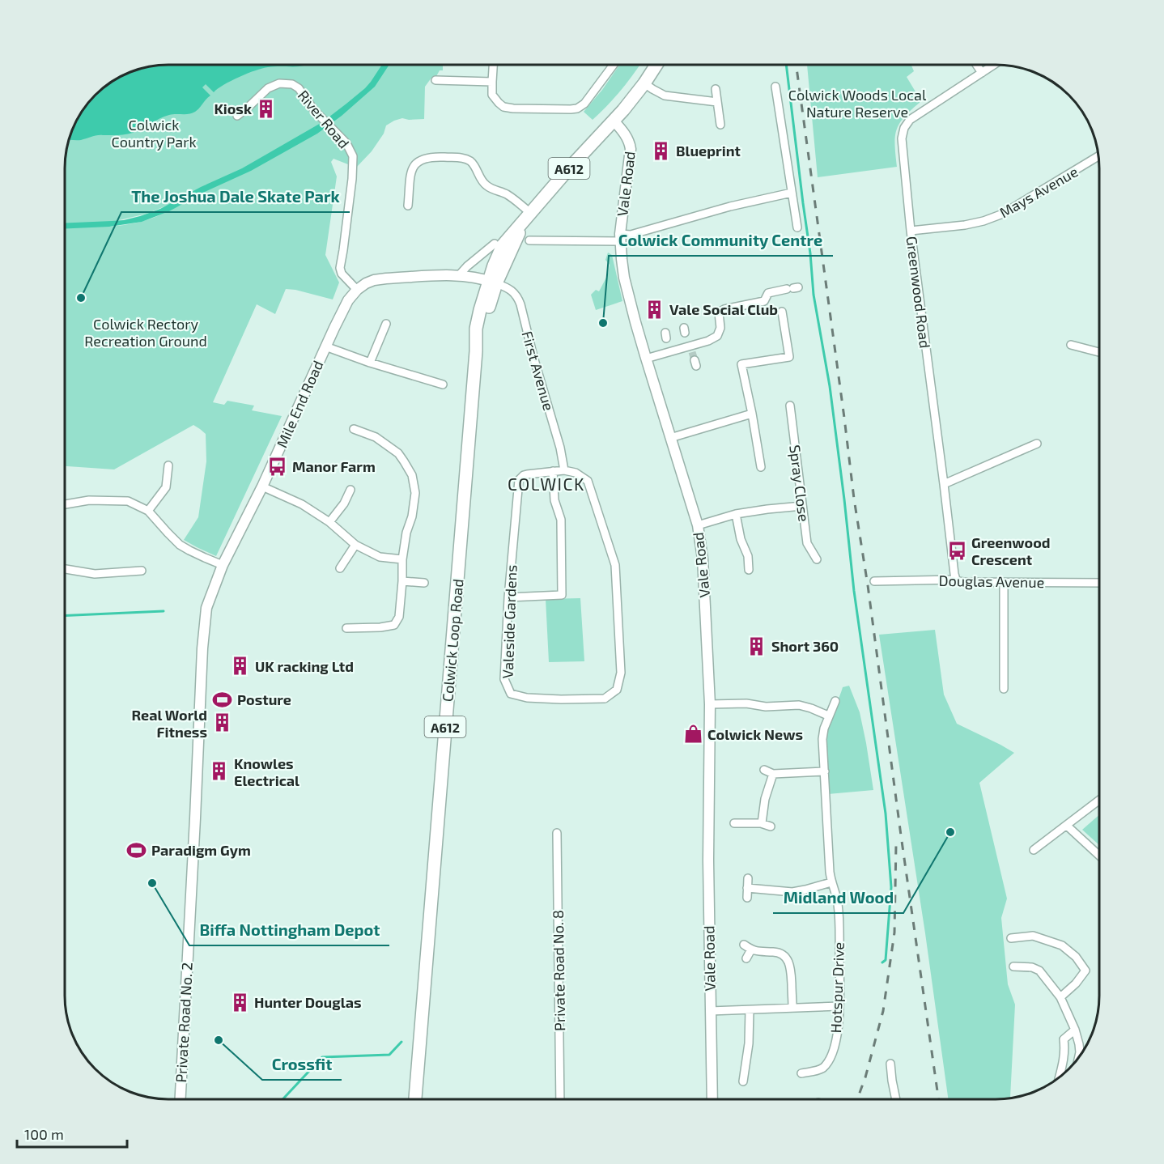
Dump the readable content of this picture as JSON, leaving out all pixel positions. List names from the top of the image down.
{
  "streets": {
    "main road": ["A612", "Colwick Loop Road"],
    "street": [
      "River Road",
      "Vale Road",
      "Mays Avenue",
      "Greenwood Road",
      "First Avenue",
      "Mile End Road",
      "Spray Close",
      "Douglas Avenue",
      "Valeside Gardens",
      "Private Road No. 8",
      "Hotspur Drive",
      "Private Road No. 2"
    ]
  },
  "crossings": [
    ["River Road", "Mile End Road"],
    ["A612", "Vale Road"],
    ["A612", "First Avenue"],
    ["A612", "Colwick Loop Road"],
    ["Mays Avenue", "Greenwood Road"],
    ["Greenwood Road", "Douglas Avenue"],
    ["First Avenue", "Valeside Gardens"],
    ["First Avenue", "Colwick Loop Road"],
    ["Mile End Road", "Private Road No. 2"]
  ],
  "districts": ["COLWICK"],
  "parks": ["Colwick Woods Local Nature Reserve", "Colwick Country Park", "Colwick Rectory Recreation Ground"],
  "places": {
    "building": [
      "Kiosk",
      "Blueprint",
      "Vale Social Club",
      "Short 360",
      "UK racking Ltd",
      "Real World Fitness",
      "Knowles Electrical",
      "Hunter Douglas"
    ],
    "other": [
      "The Joshua Dale Skate Park",
      "Colwick Community Centre",
      "Midland Wood",
      "Biffa Nottingham Depot",
      "Crossfit"
    ],
    "bus stop": ["Manor Farm", "Greenwood Crescent"],
    "sports": ["Posture", "Paradigm Gym"],
    "shop": ["Colwick News"]
  },
  "scale_bar": "100 m"
}
